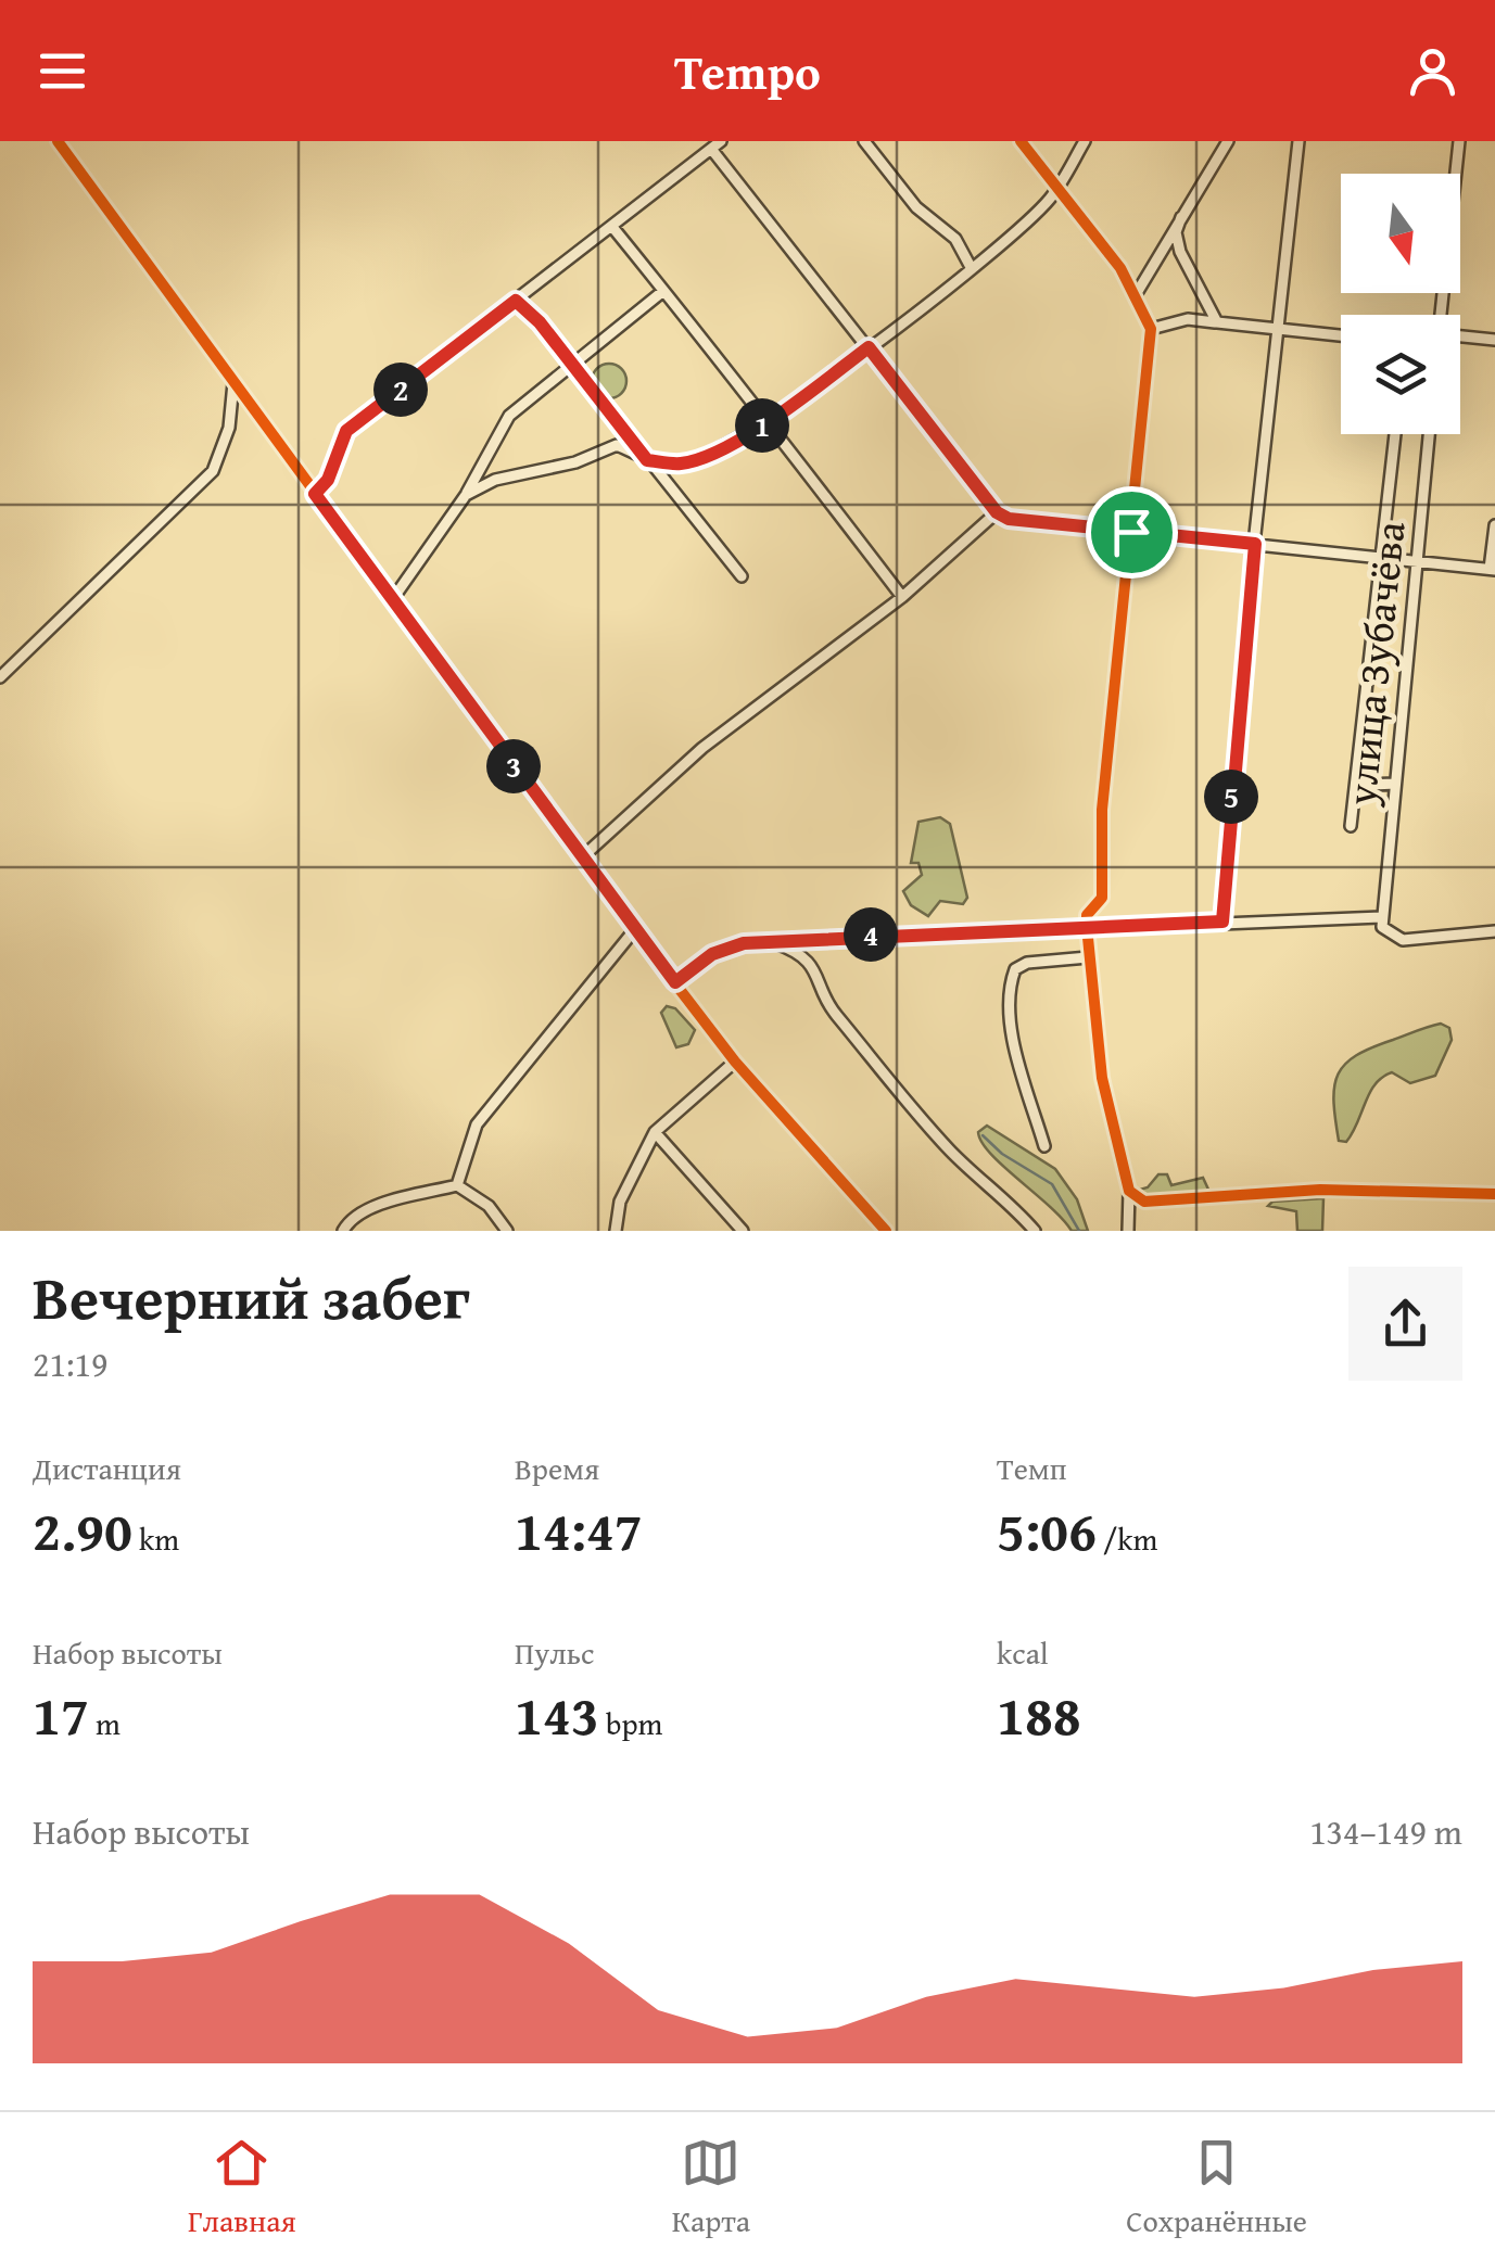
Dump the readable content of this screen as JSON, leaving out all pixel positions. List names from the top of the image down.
{
  "streets": {
    "street": ["улица Зубачёва"]
  },
  "north": "bottom",
  "page": {
    "header": "Tempo",
    "pins": [
      "2",
      "1",
      "3",
      "5",
      "4"
    ],
    "heading": ["Вечерний забег", "21:19"],
    "stats": [
      ["Дистанция", "2.90 km"],
      ["Время", "14:47"],
      ["Темп", "5:06 /km"],
      ["Набор высоты", "17 m"],
      ["Пульс", "143 bpm"],
      ["kcal", "188"]
    ],
    "chart": ["Набор высоты", "134–149 m"],
    "tabs": ["Главная", "Карта", "Сохранённые"]
  }
}
